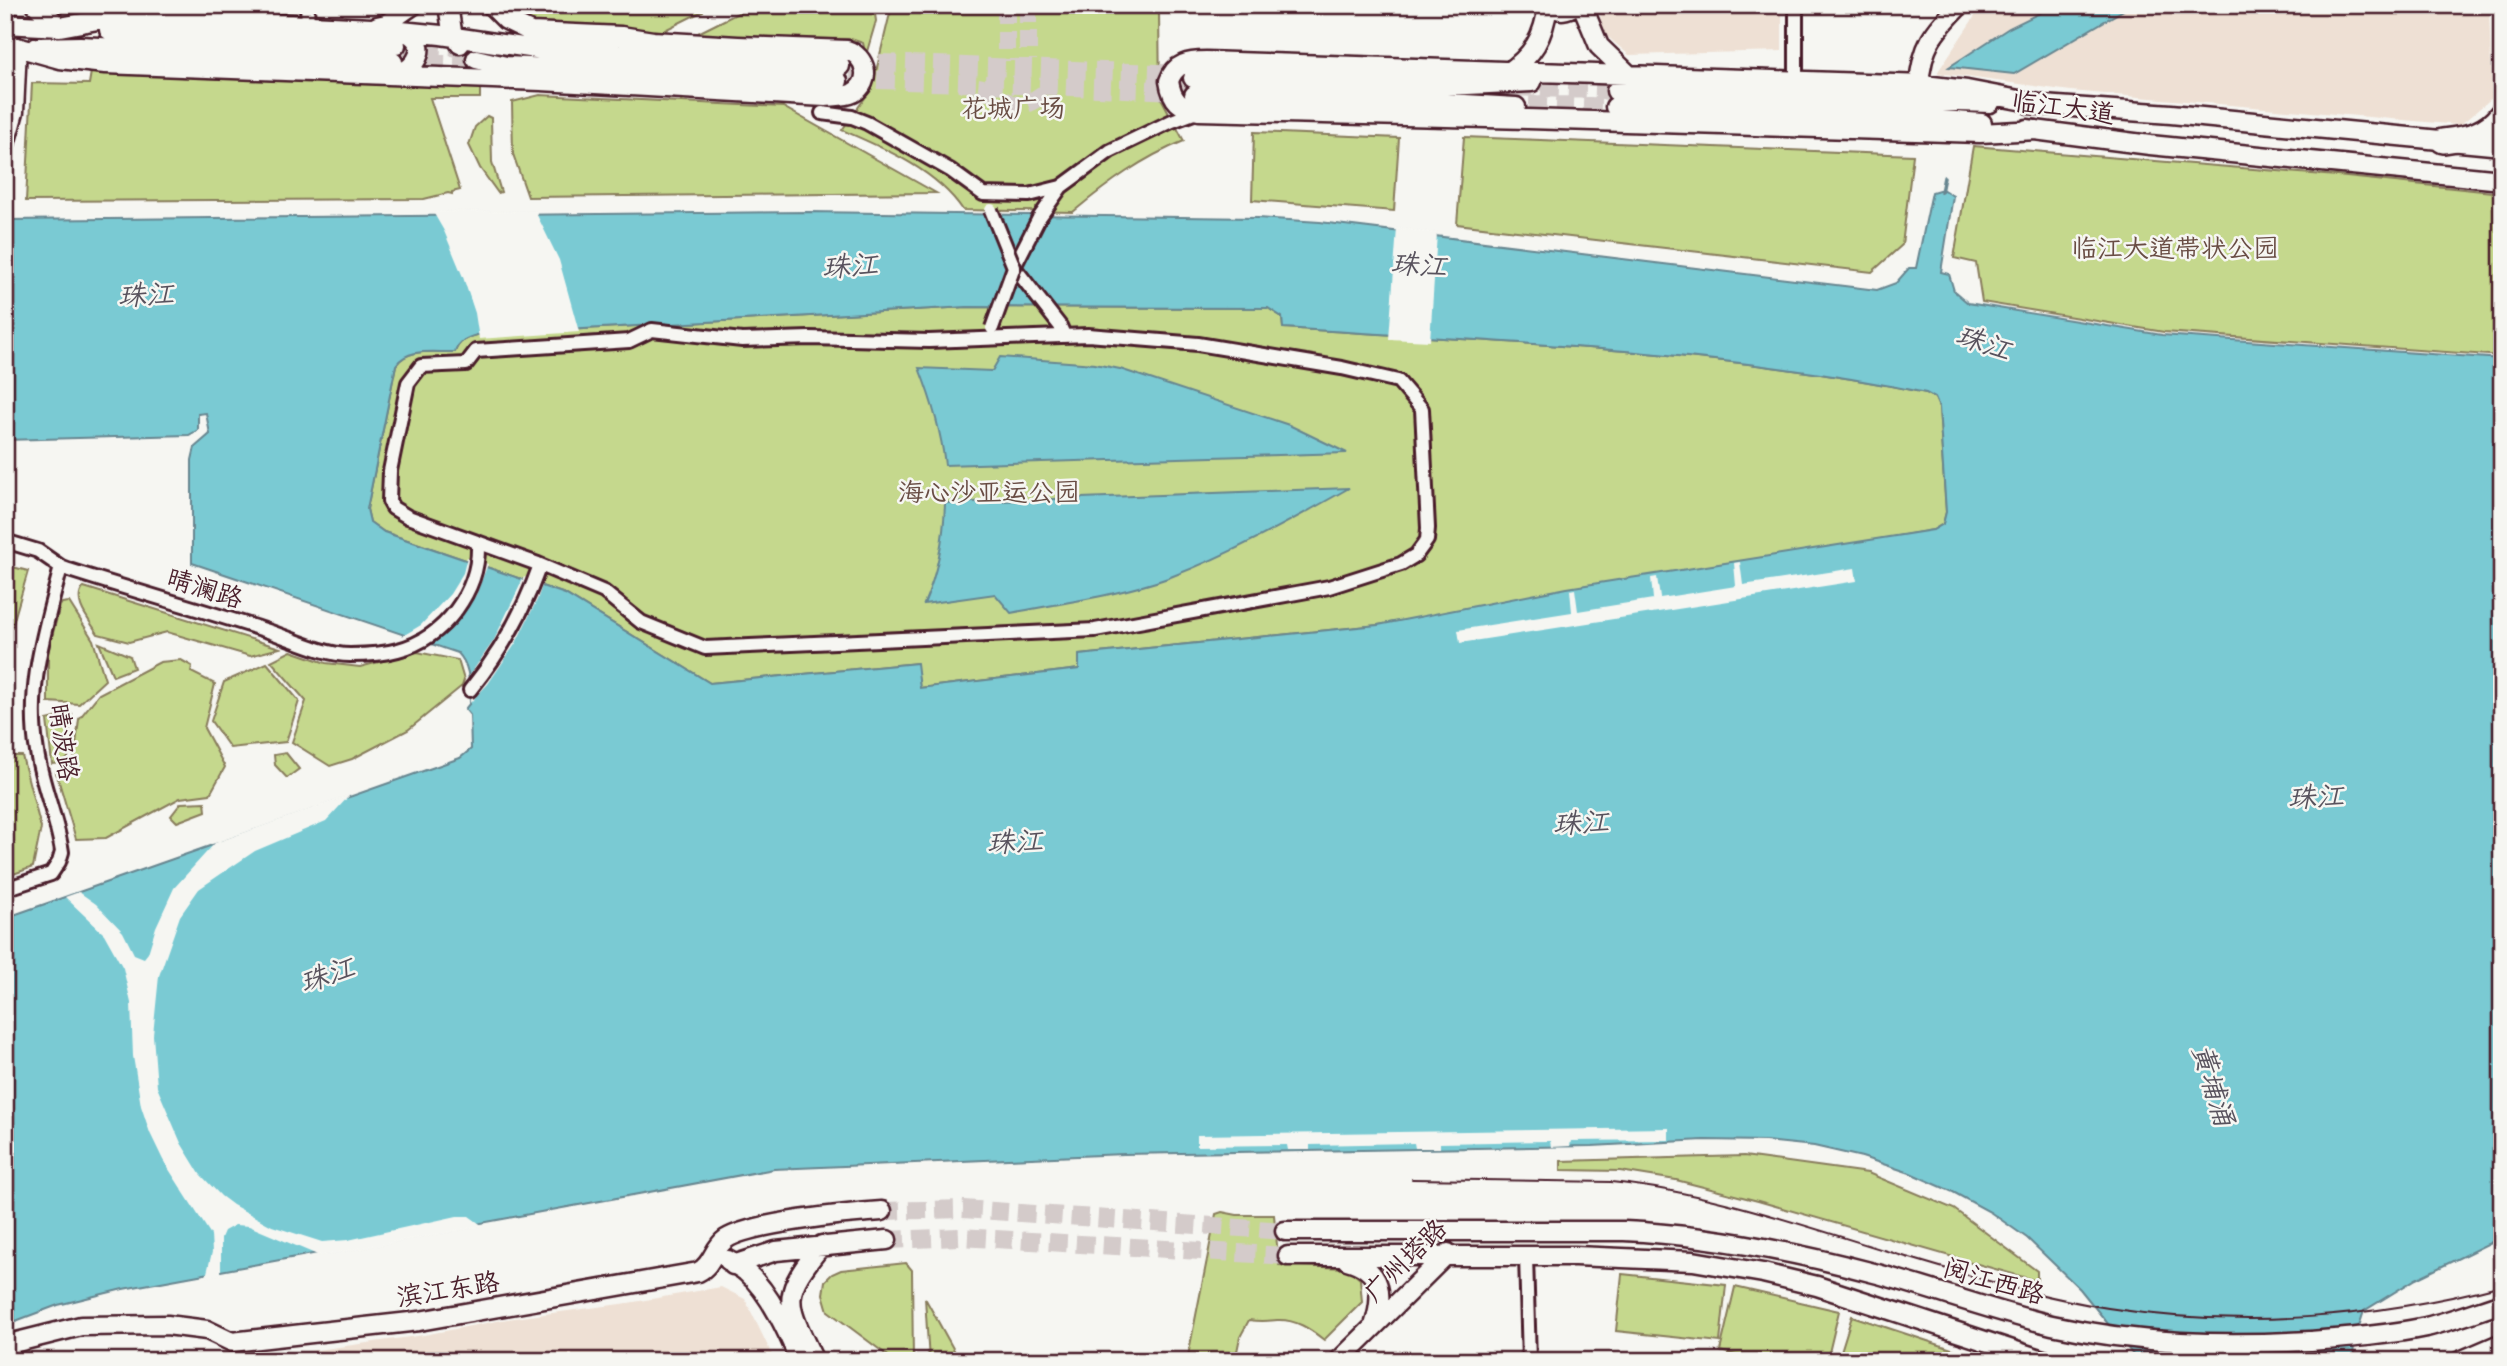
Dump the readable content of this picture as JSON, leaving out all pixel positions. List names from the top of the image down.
{
  "streets": {
    "main road": [
      "临江大道",
      "广州塔路",
      "阅江西路",
      "滨江东路"
    ],
    "street": ["晴澜路", "晴波路"]
  },
  "crossings": [
    ["晴澜路", "晴波路"],
    ["广州塔路", "阅江西路"]
  ],
  "water": ["珠江", "黄埔涌"],
  "parks": ["花城广场", "临江大道带状公园", "海心沙亚运公园"]
}
